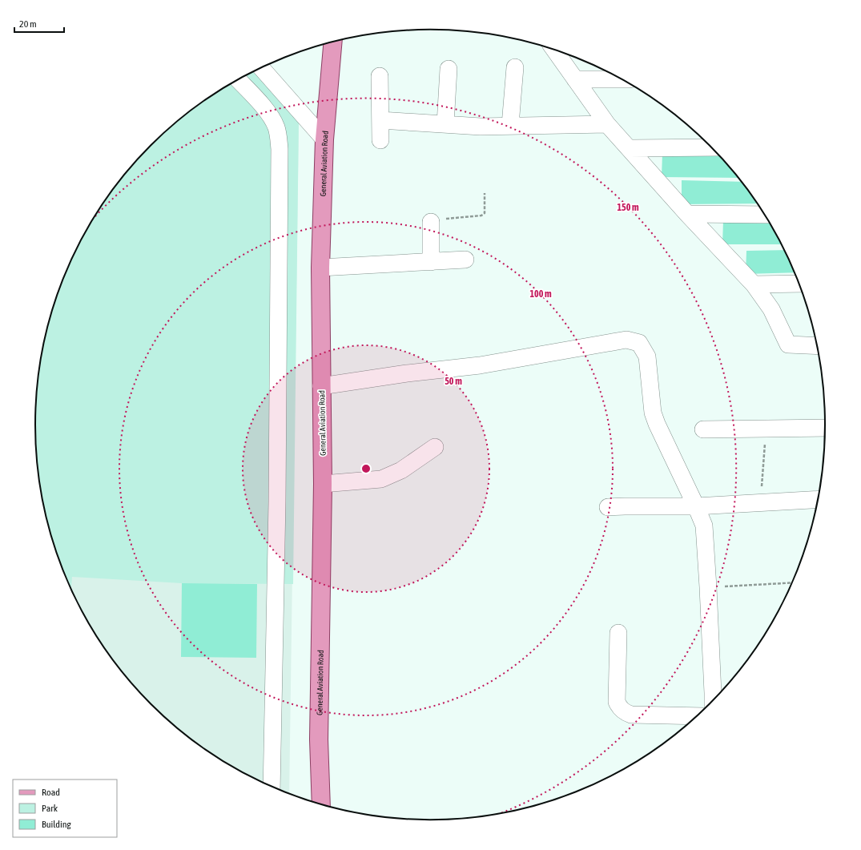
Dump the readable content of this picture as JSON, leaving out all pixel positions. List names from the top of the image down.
{
  "streets": {
    "main road": ["General Aviation Road"]
  },
  "legend": ["Road", "Park", "Building"],
  "scale_bar": "20 m",
  "rings": ["150 m", "100 m", "50 m"]
}
